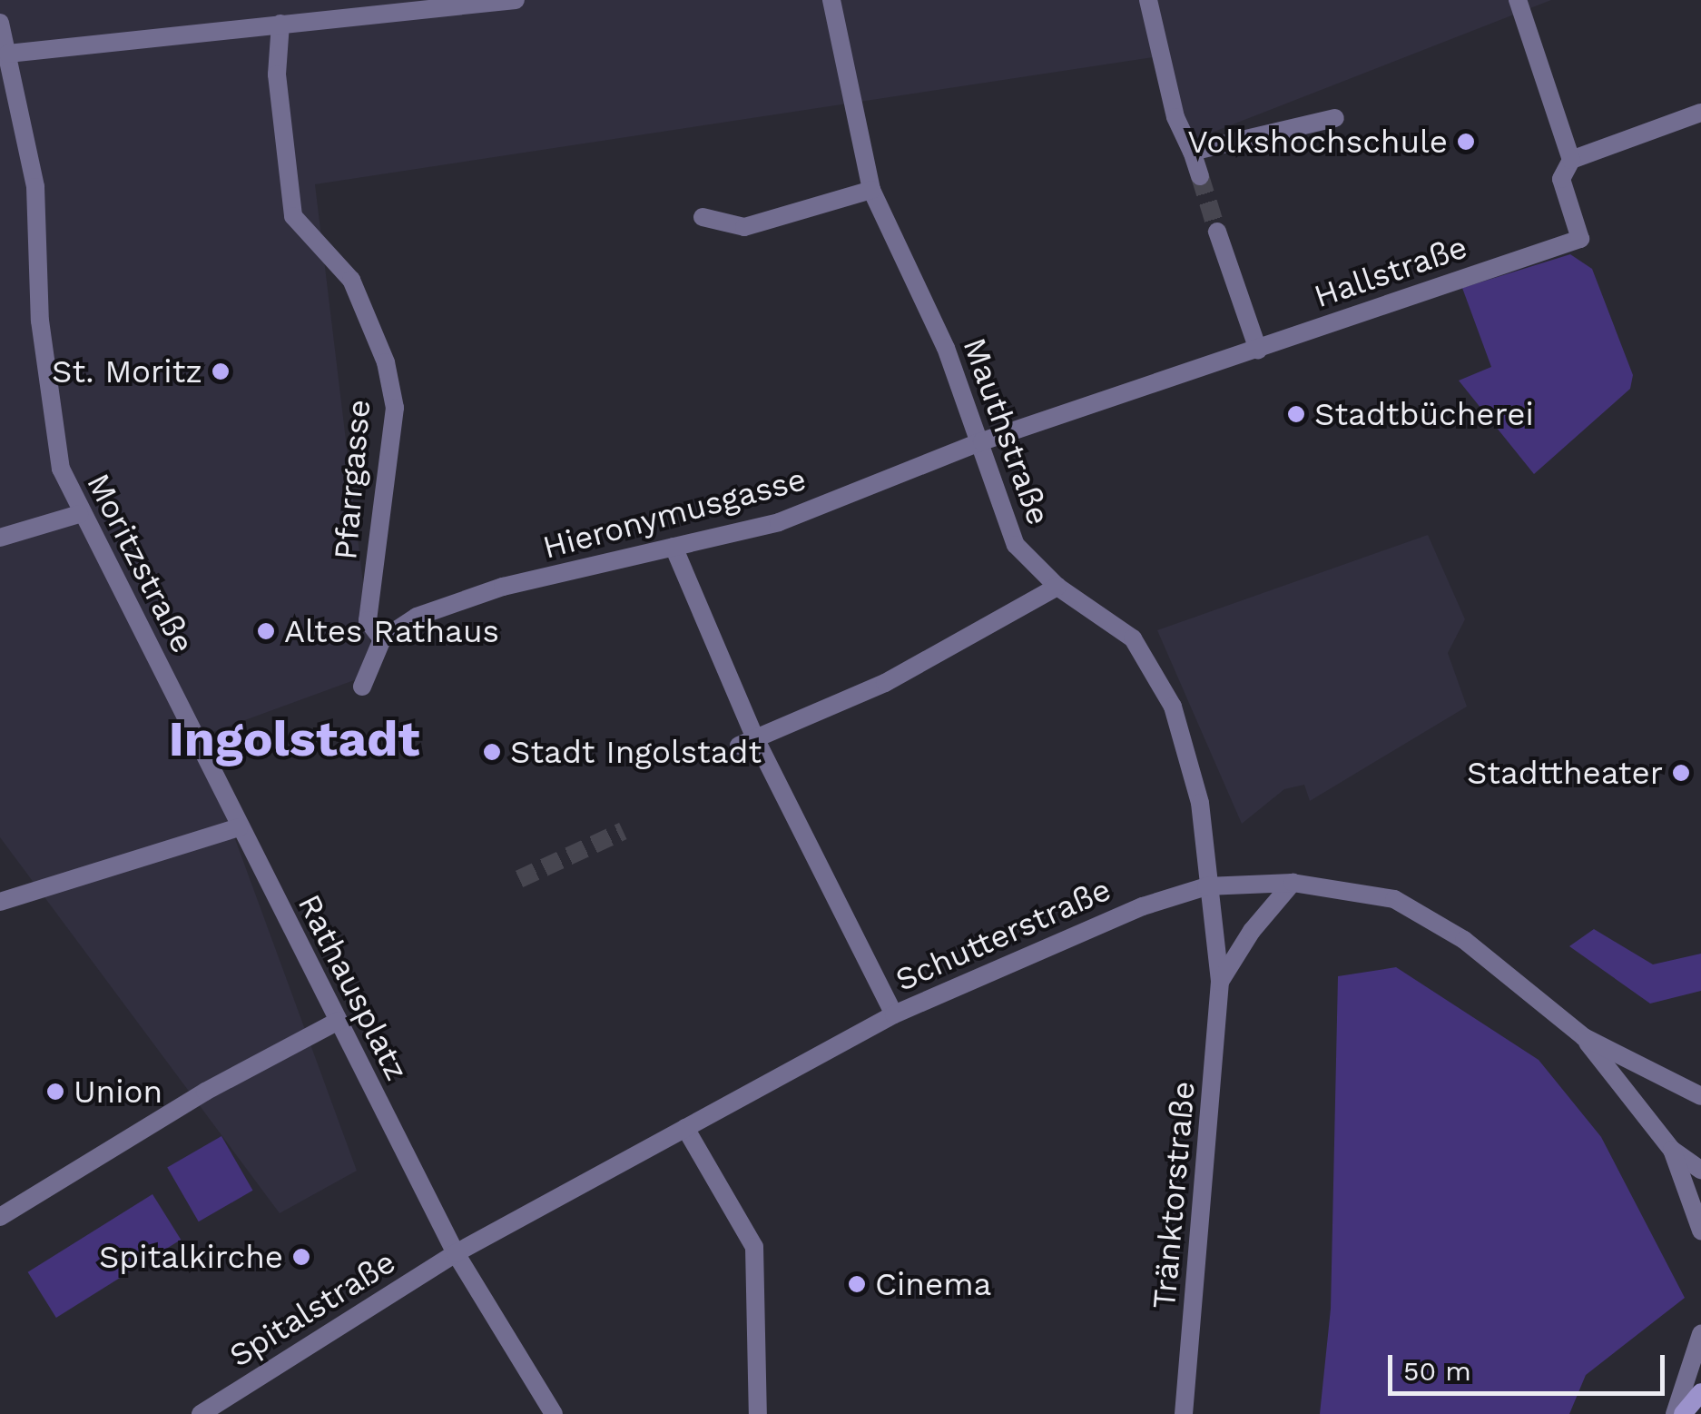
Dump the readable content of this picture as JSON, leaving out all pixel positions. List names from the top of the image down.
{
  "streets": {
    "street": [
      "Hallstraße",
      "Mauthstraße",
      "Pfarrgasse",
      "Hieronymusgasse",
      "Moritzstraße",
      "Schutterstraße",
      "Rathausplatz",
      "Tränktorstraße",
      "Spitalstraße"
    ]
  },
  "crossings": [
    ["Hallstraße", "Mauthstraße"],
    ["Hallstraße", "Hieronymusgasse"],
    ["Mauthstraße", "Hieronymusgasse"],
    ["Mauthstraße", "Schutterstraße"],
    ["Mauthstraße", "Tränktorstraße"],
    ["Pfarrgasse", "Hieronymusgasse"],
    ["Moritzstraße", "Rathausplatz"],
    ["Schutterstraße", "Rathausplatz"],
    ["Schutterstraße", "Tränktorstraße"],
    ["Schutterstraße", "Spitalstraße"],
    ["Rathausplatz", "Spitalstraße"]
  ],
  "districts": ["Ingolstadt"],
  "places": [
    "Volkshochschule",
    "St. Moritz",
    "Stadtbücherei",
    "Altes Rathaus",
    "Stadt Ingolstadt",
    "Stadttheater",
    "Union",
    "Spitalkirche",
    "Cinema"
  ],
  "scale_bar": "50 m"
}
